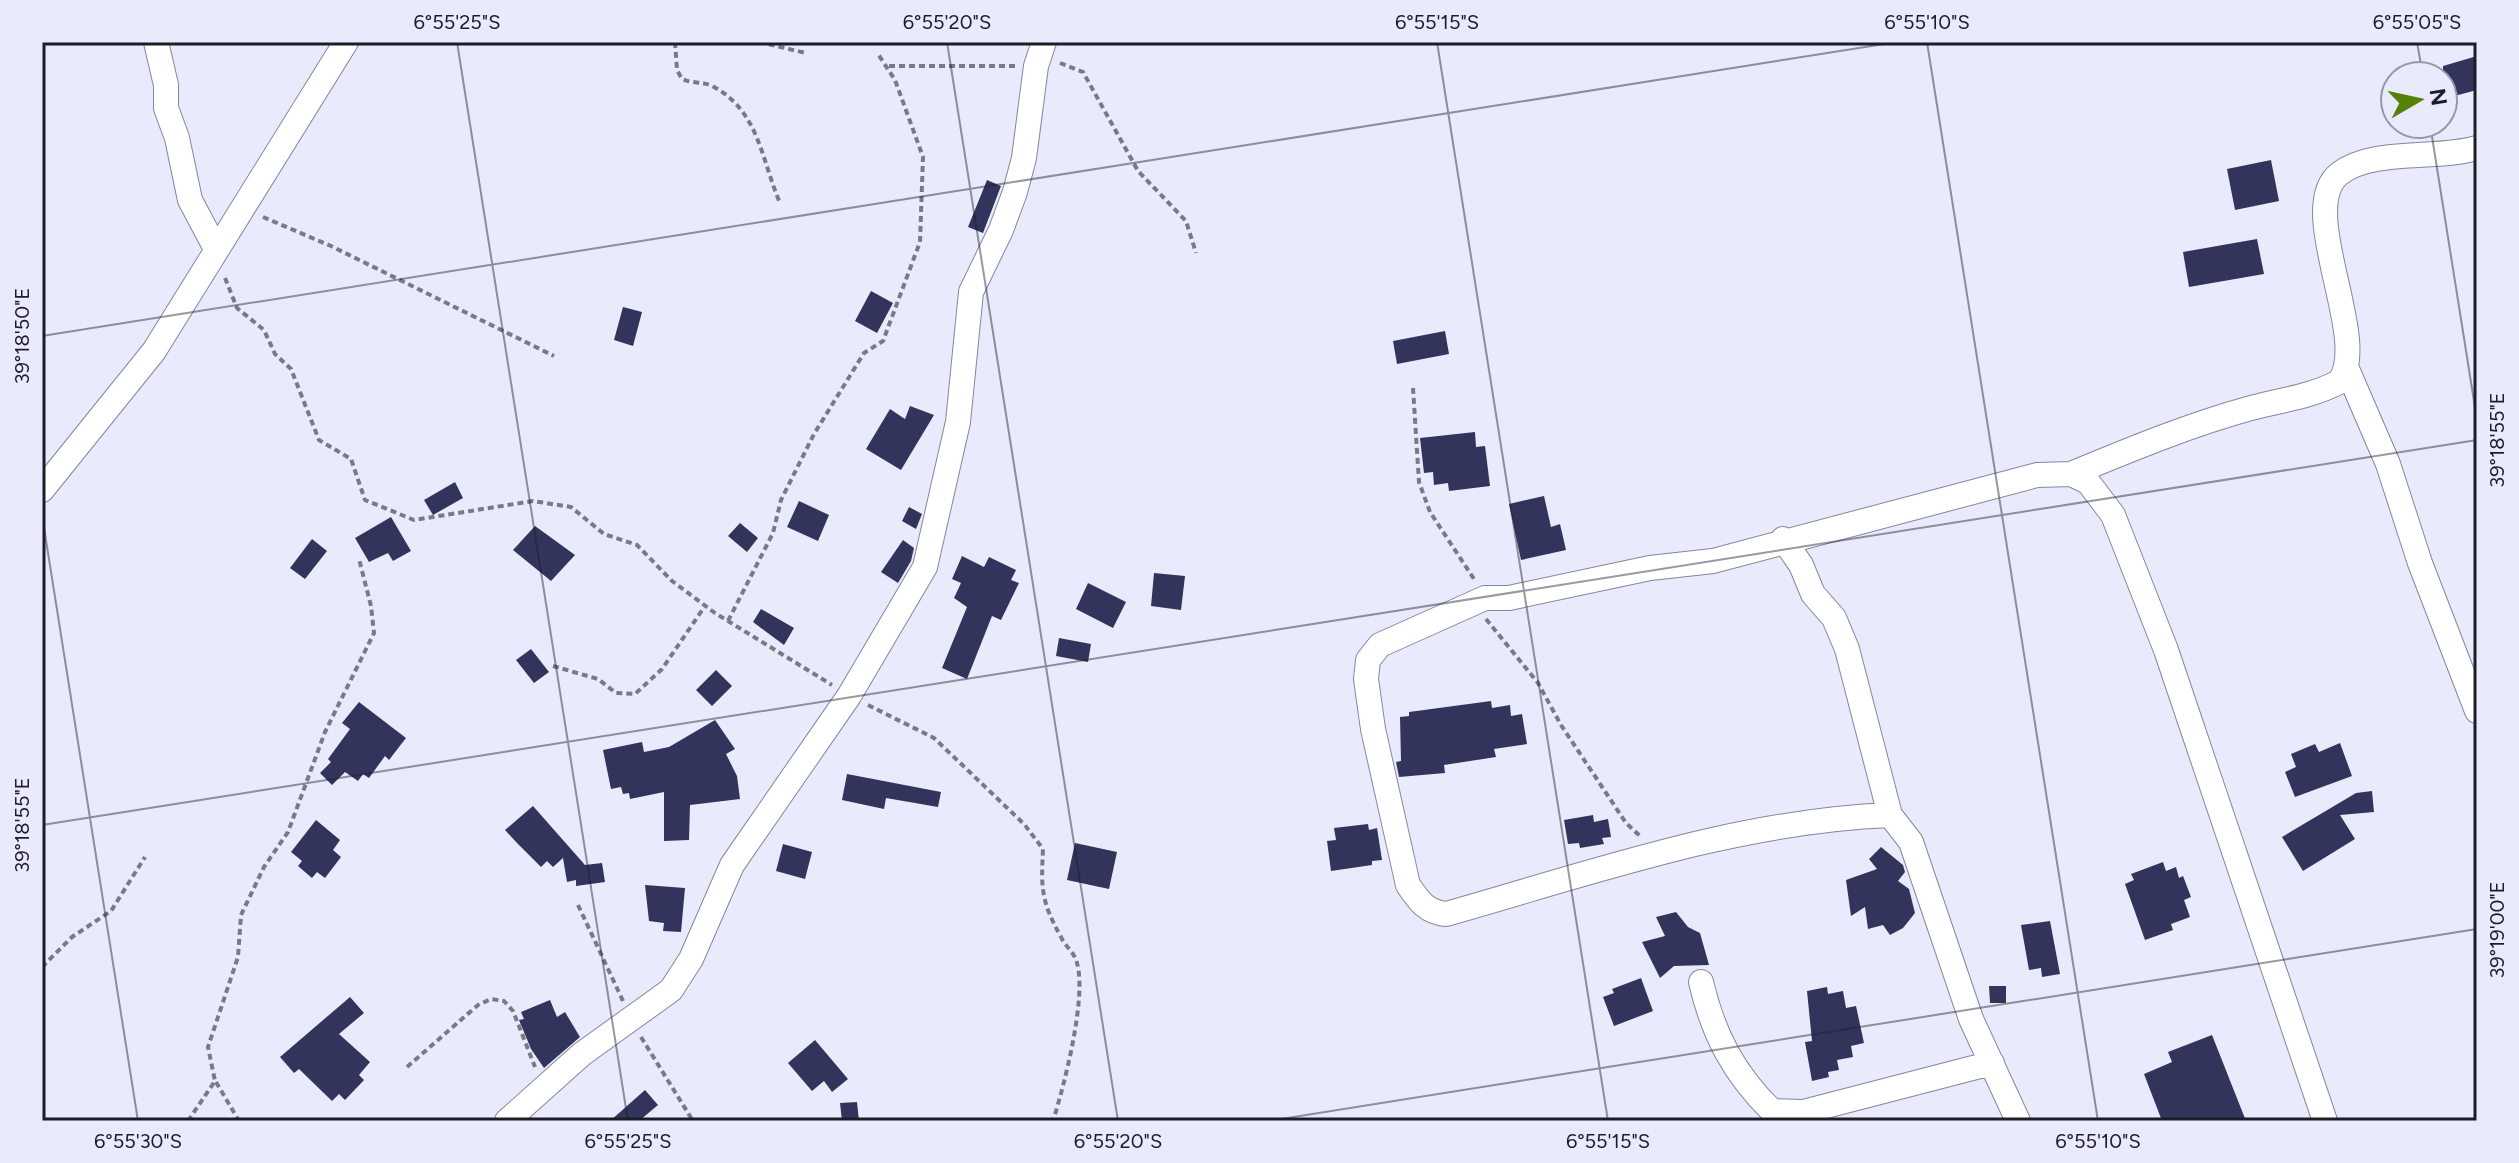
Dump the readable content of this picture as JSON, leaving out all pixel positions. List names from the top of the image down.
{
  "north": "right",
  "coordinates": [
    "6°55'25\"S",
    "6°55'20\"S",
    "6°55'15\"S",
    "6°55'10\"S",
    "6°55'05\"S",
    "39°18'50\"E",
    "39°18'55\"E",
    "39°19'00\"E",
    "6°55'30\"S"
  ]
}
